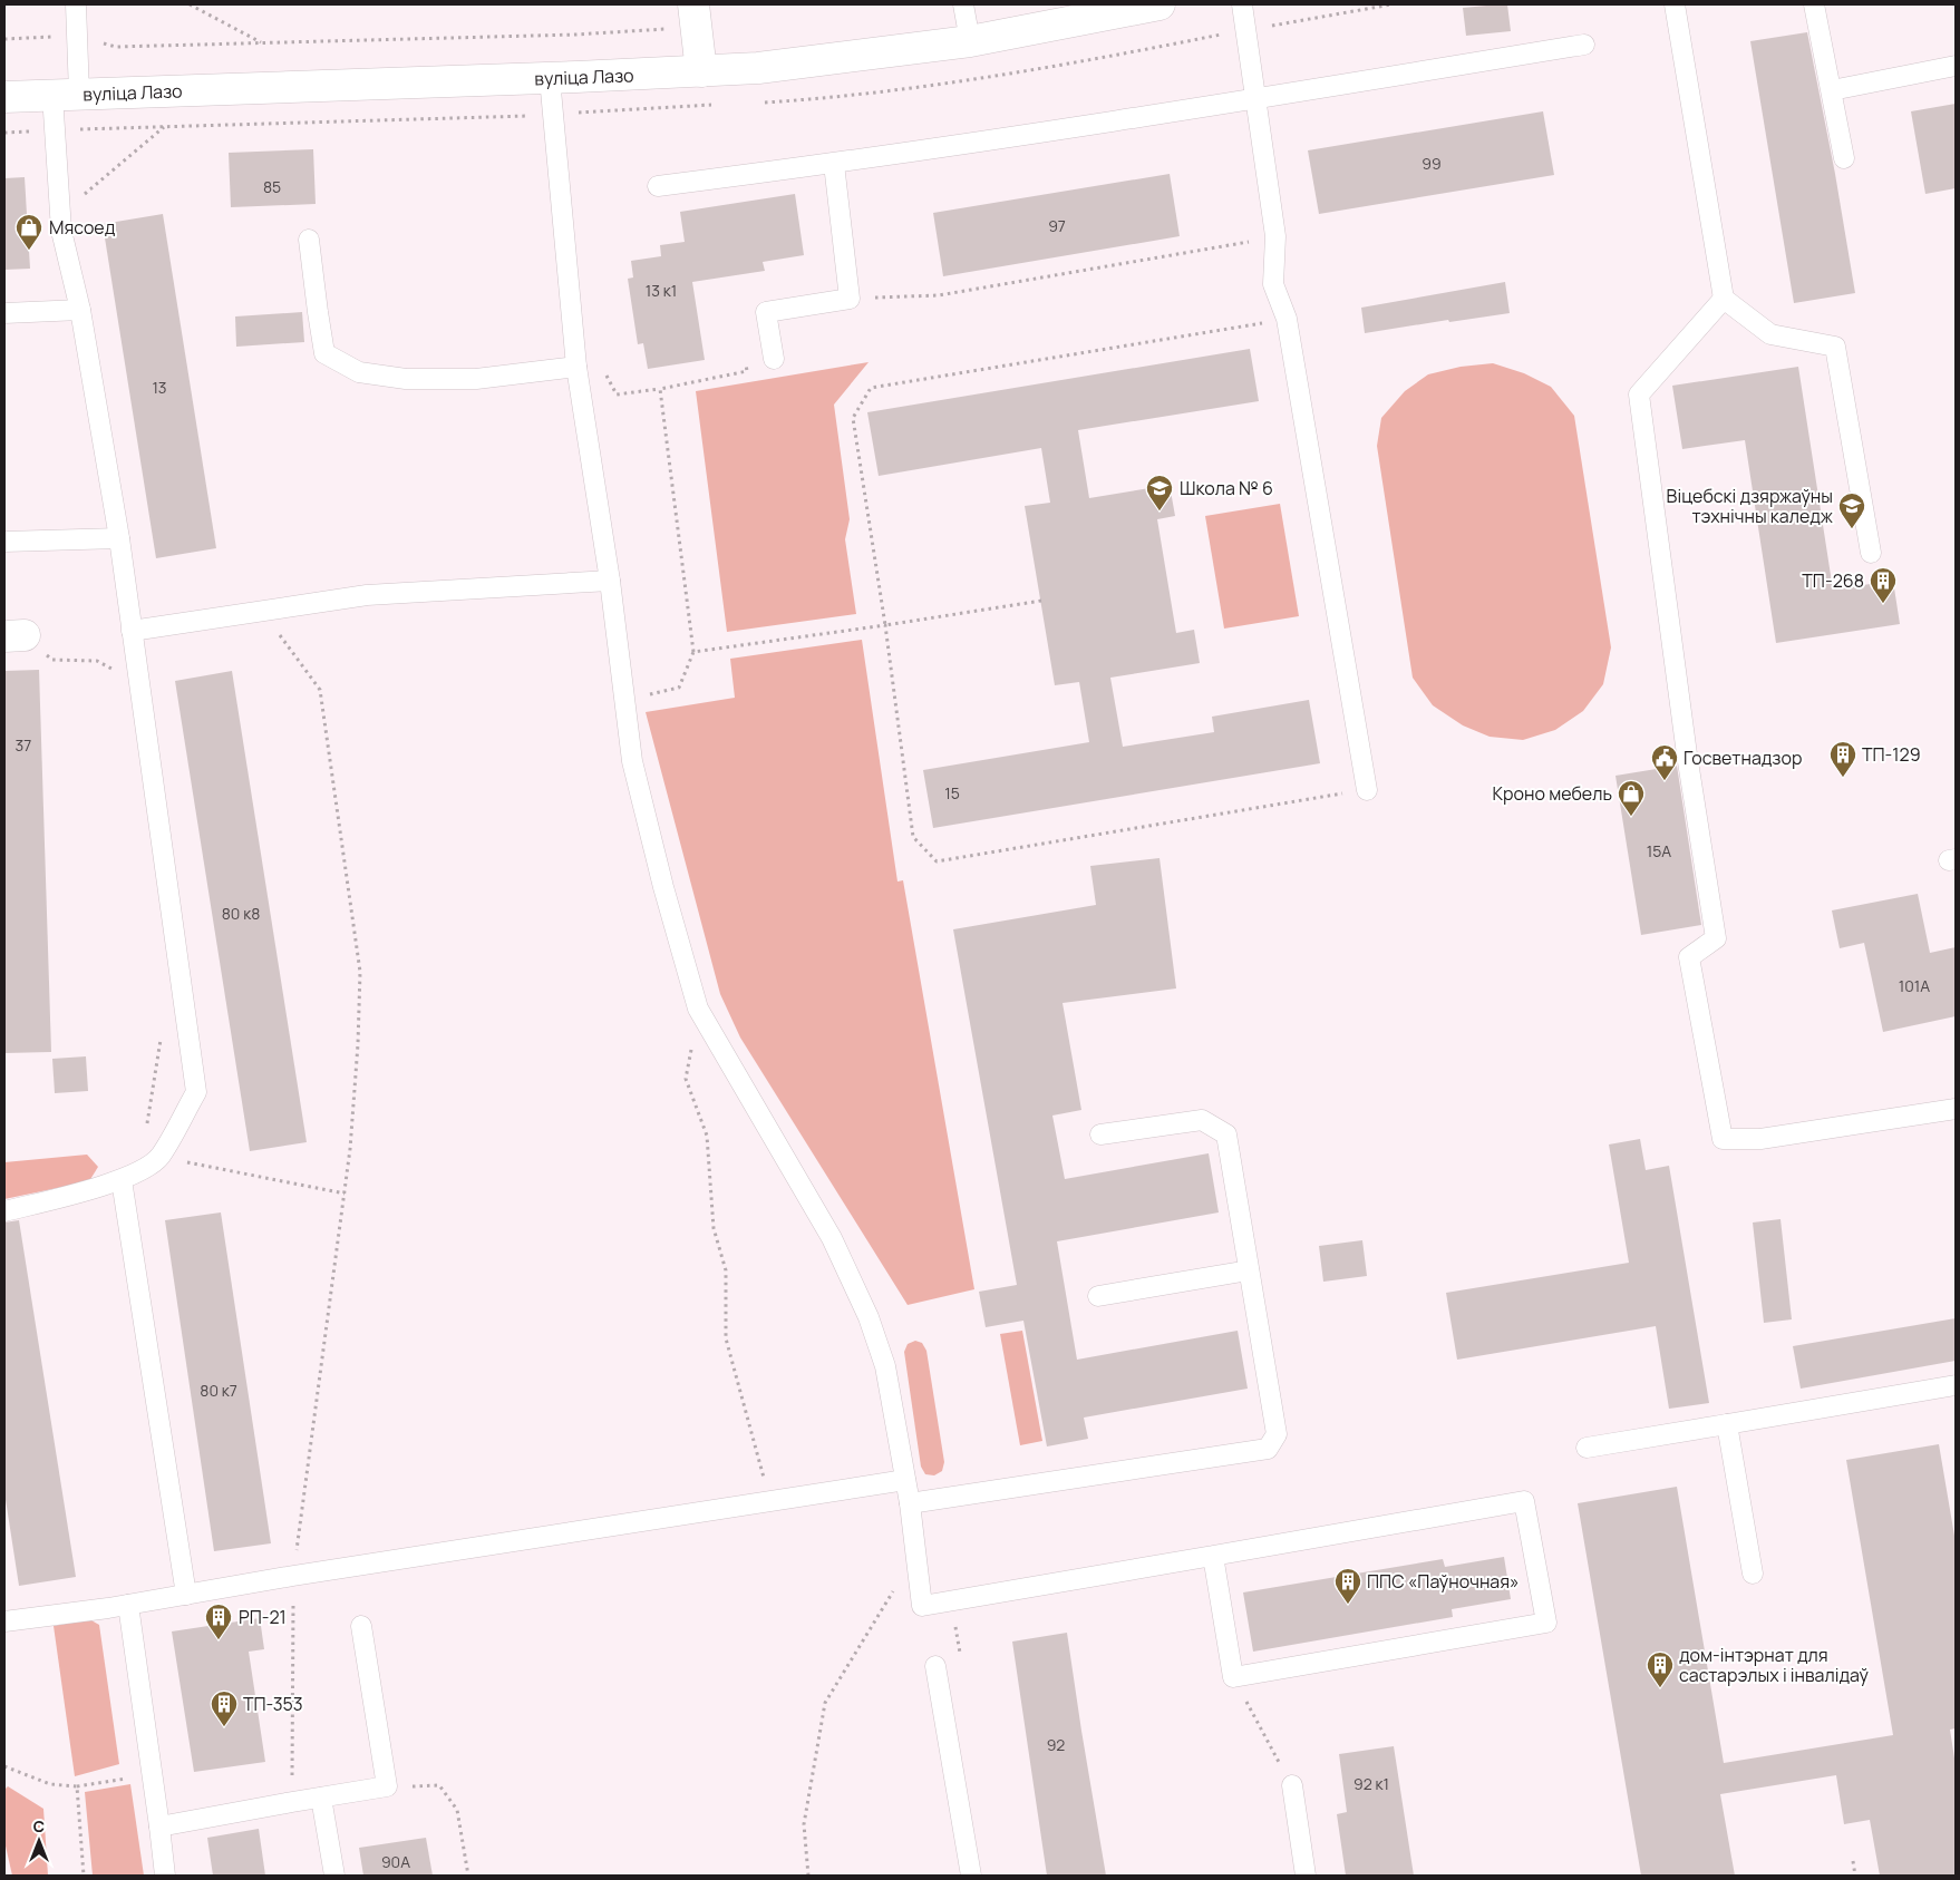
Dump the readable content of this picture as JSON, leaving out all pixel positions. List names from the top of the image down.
{
  "streets": {
    "street": ["вуліца Лазо"]
  },
  "places": {
    "shop": ["Мясоед", "Кроно мебель"],
    "school or university": ["Школа № 6", "Віцебскі дзяржаўны тэхнічны каледж"],
    "building": [
      "ТП-268",
      "ТП-129",
      "ППС «Паўночная»",
      "РП-21",
      "дом-інтэрнат для састарэлых і інвалідаў",
      "ТП-353"
    ],
    "public building": ["Госветнадзор"]
  },
  "house_numbers": [
    "99",
    "85",
    "97",
    "13 к1",
    "13",
    "37",
    "15",
    "15А",
    "80 к8",
    "101А",
    "80 к7",
    "92",
    "92 к1",
    "90А"
  ],
  "north": "top"
}
